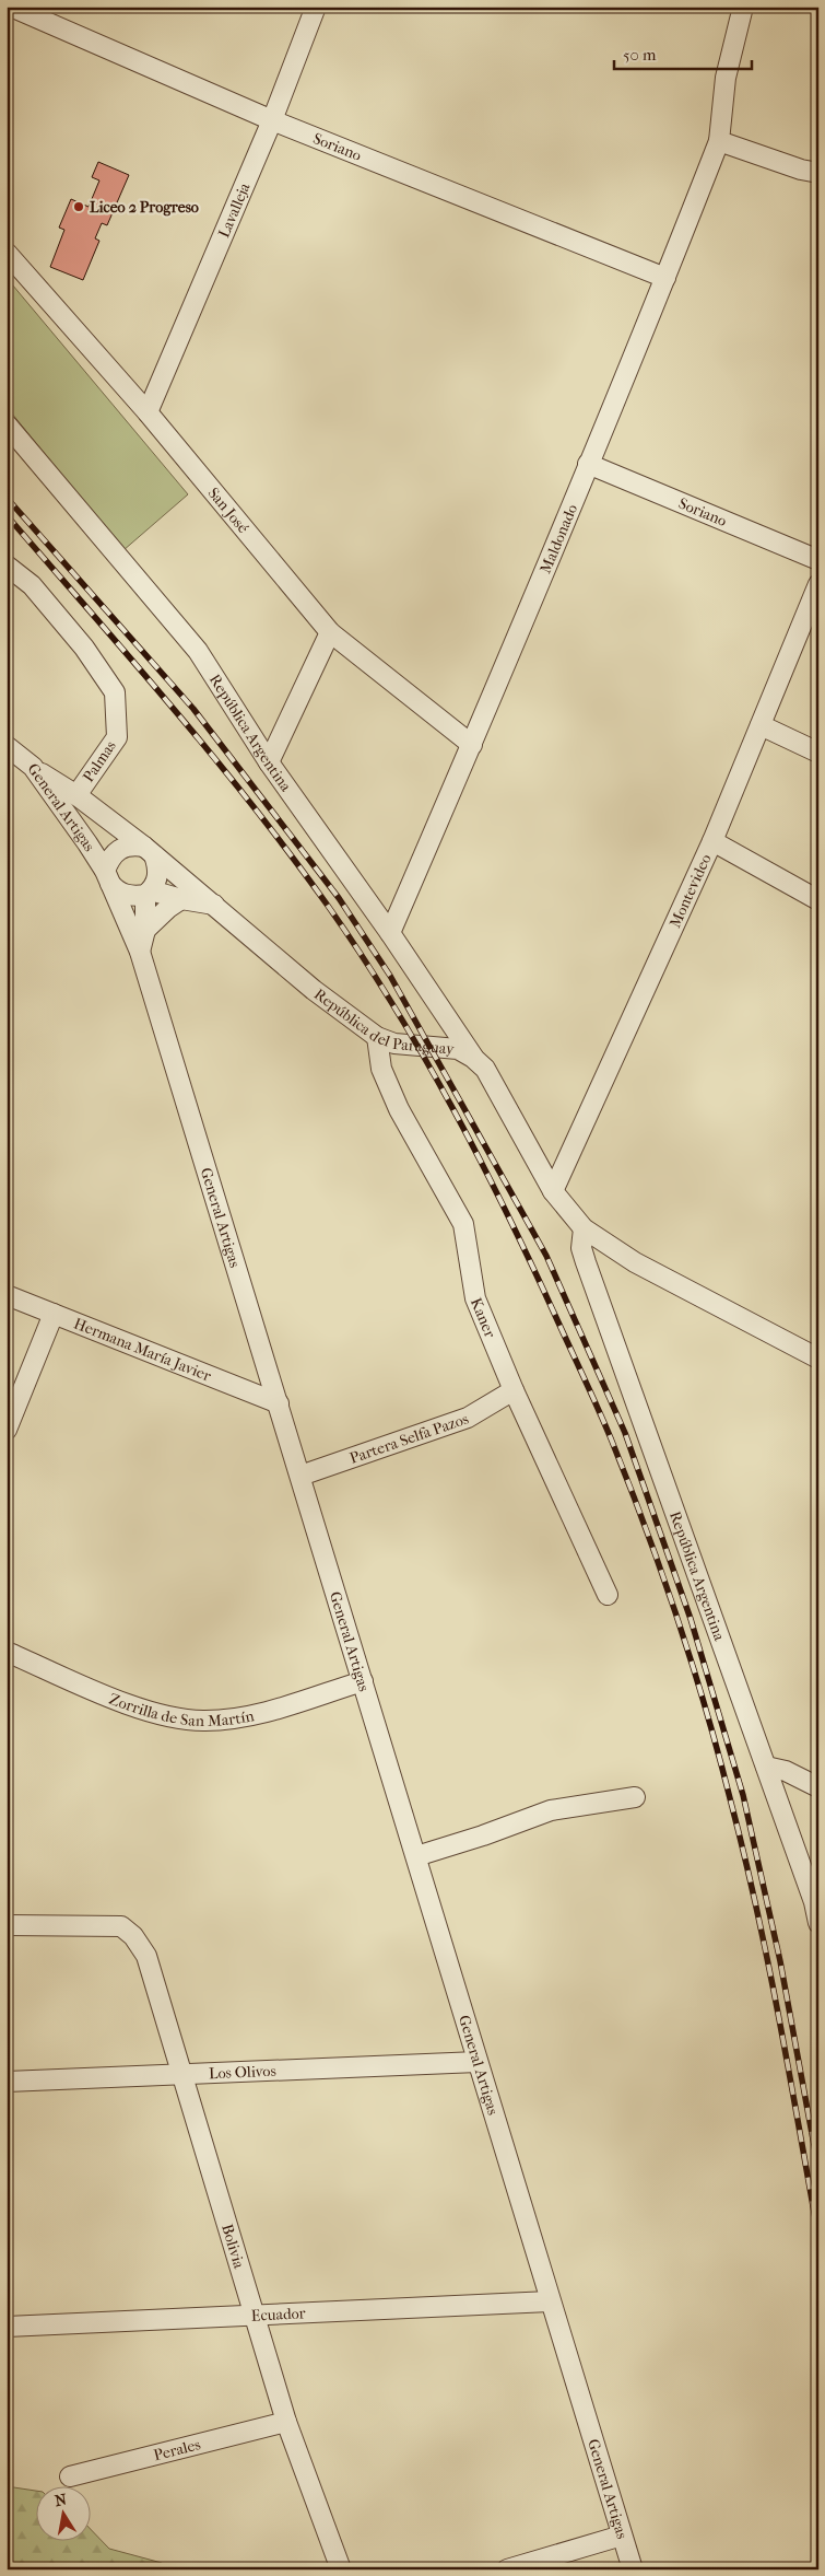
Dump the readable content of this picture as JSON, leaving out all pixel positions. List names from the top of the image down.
{
  "streets": {
    "street": [
      "Soriano",
      "Lavalleja",
      "San José",
      "Maldonado",
      "República Argentina",
      "Palmas",
      "General Artigas",
      "Montevideo",
      "República del Paraguay",
      "Kaner",
      "Hermana María Javier",
      "Partera Selfa Pazos",
      "Zorrilla de San Martín",
      "Los Olivos",
      "Bolivia",
      "Ecuador",
      "Perales"
    ]
  },
  "crossings": [
    ["Soriano", "Lavalleja"],
    ["Soriano", "Maldonado"],
    ["Lavalleja", "San José"],
    ["San José", "Maldonado"],
    ["Maldonado", "República Argentina"],
    ["República Argentina", "República del Paraguay"],
    ["Palmas", "República del Paraguay"],
    ["General Artigas", "República del Paraguay"],
    ["General Artigas", "Hermana María Javier"],
    ["General Artigas", "Partera Selfa Pazos"],
    ["General Artigas", "Zorrilla de San Martín"],
    ["General Artigas", "Los Olivos"],
    ["General Artigas", "Ecuador"],
    ["Montevideo", "República del Paraguay"],
    ["República del Paraguay", "Kaner"],
    ["Kaner", "Partera Selfa Pazos"],
    ["Los Olivos", "Bolivia"],
    ["Bolivia", "Ecuador"],
    ["Bolivia", "Perales"]
  ],
  "places": ["Liceo 2 Progreso"],
  "scale_bar": "50 m",
  "north": "top"
}
